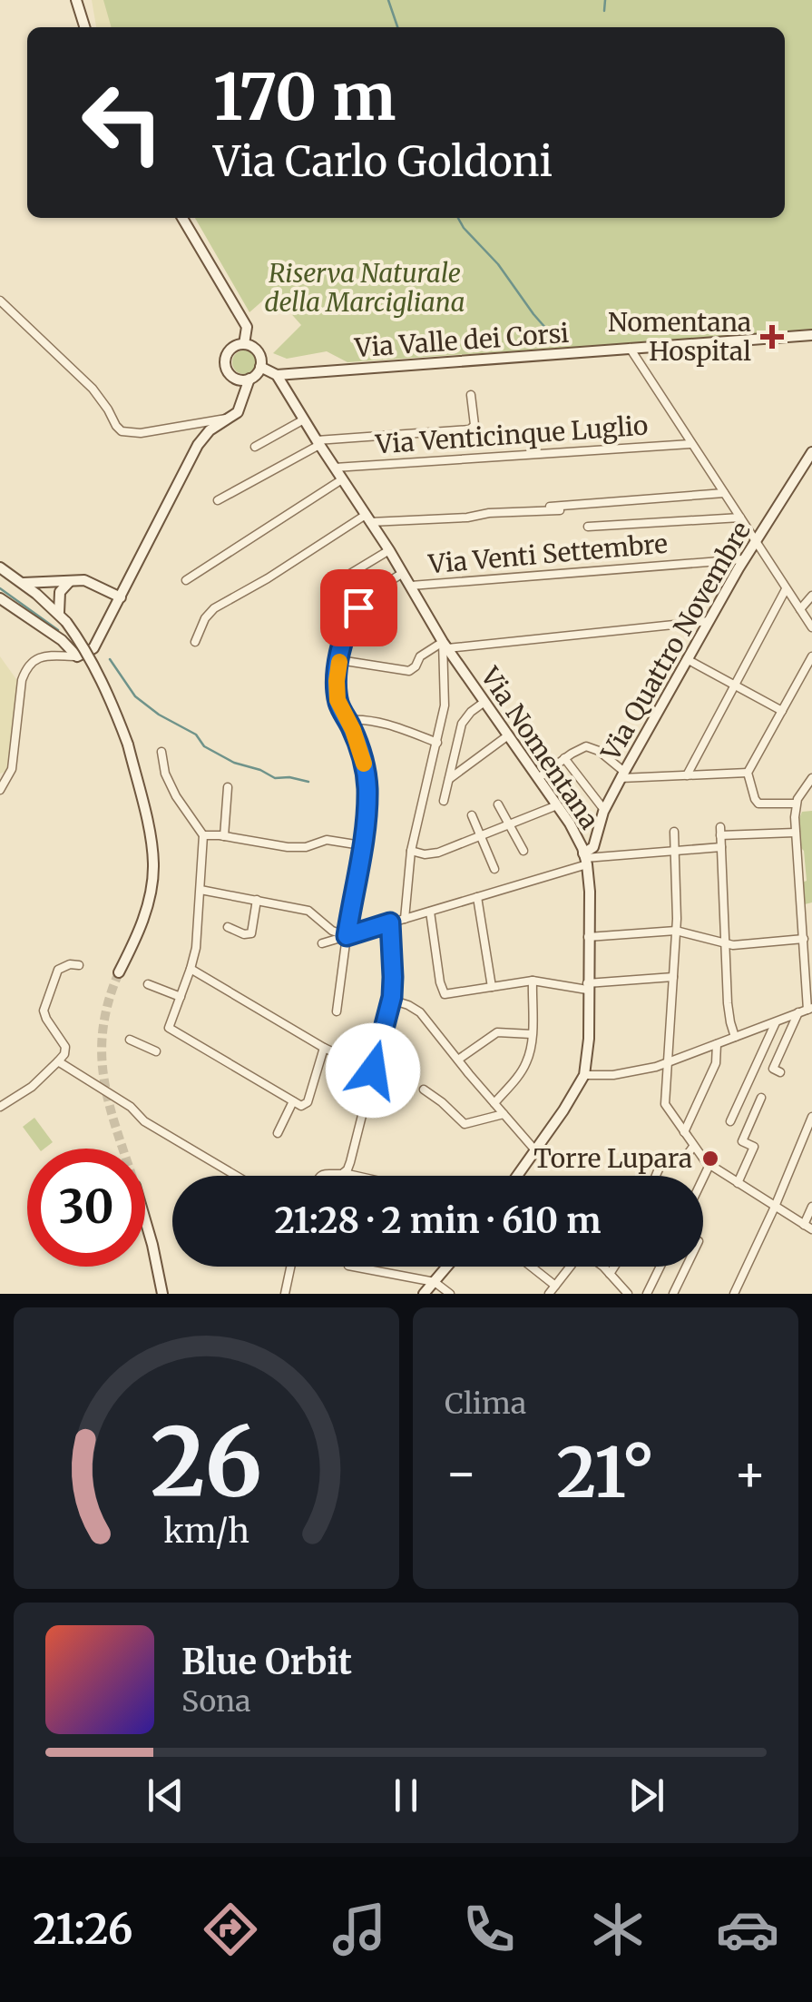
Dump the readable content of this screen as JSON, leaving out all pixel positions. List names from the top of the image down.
{
  "streets": {
    "street": [
      "Via Valle dei Corsi",
      "Via Venticinque Luglio",
      "Via Venti Settembre",
      "Via Quattro Novembre",
      "Via Nomentana"
    ]
  },
  "crossings": [
    ["Via Valle dei Corsi", "Via Nomentana"],
    ["Via Venticinque Luglio", "Via Nomentana"],
    ["Via Venti Settembre", "Via Quattro Novembre"],
    ["Via Venti Settembre", "Via Nomentana"],
    ["Via Quattro Novembre", "Via Nomentana"]
  ],
  "parks": ["Riserva Naturale della Marcigliana"],
  "places": {
    "health": ["Nomentana Hospital"],
    "other": ["Torre Lupara"]
  },
  "page": {
    "turn": ["170 m", "Via Carlo Goldoni"],
    "limit": "30",
    "trip": "21:28 · 2 min · 610 m",
    "tile": "Clima",
    "heat": ["−", "21°", "+"],
    "song": ["Blue Orbit", "Sona"],
    "tabs": "21:26",
    "gauge": ["26", "km/h"]
  }
}
